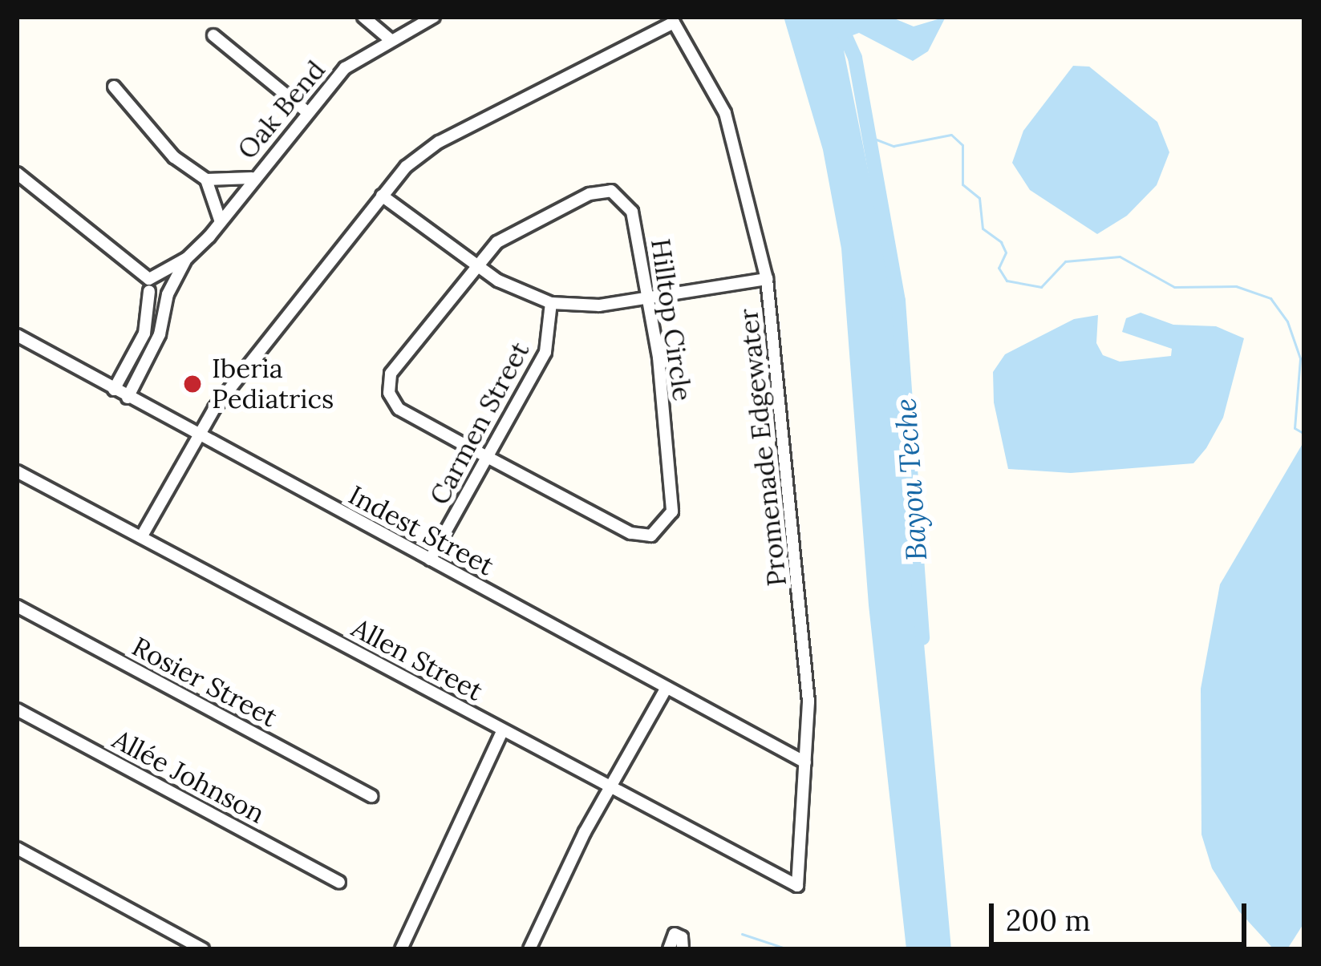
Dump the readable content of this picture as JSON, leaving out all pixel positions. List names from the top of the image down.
{
  "streets": {
    "street": [
      "Oak Bend",
      "Hilltop Circle",
      "Carmen Street",
      "Promenade Edgewater",
      "Indest Street",
      "Allen Street",
      "Rosier Street",
      "Allée Johnson"
    ]
  },
  "crossings": [
    ["Oak Bend", "Indest Street"],
    ["Hilltop Circle", "Carmen Street"],
    ["Carmen Street", "Indest Street"],
    ["Promenade Edgewater", "Indest Street"],
    ["Promenade Edgewater", "Allen Street"]
  ],
  "water": ["Bayou Teche"],
  "places": ["Iberia Pediatrics"],
  "scale_bar": "200 m"
}
